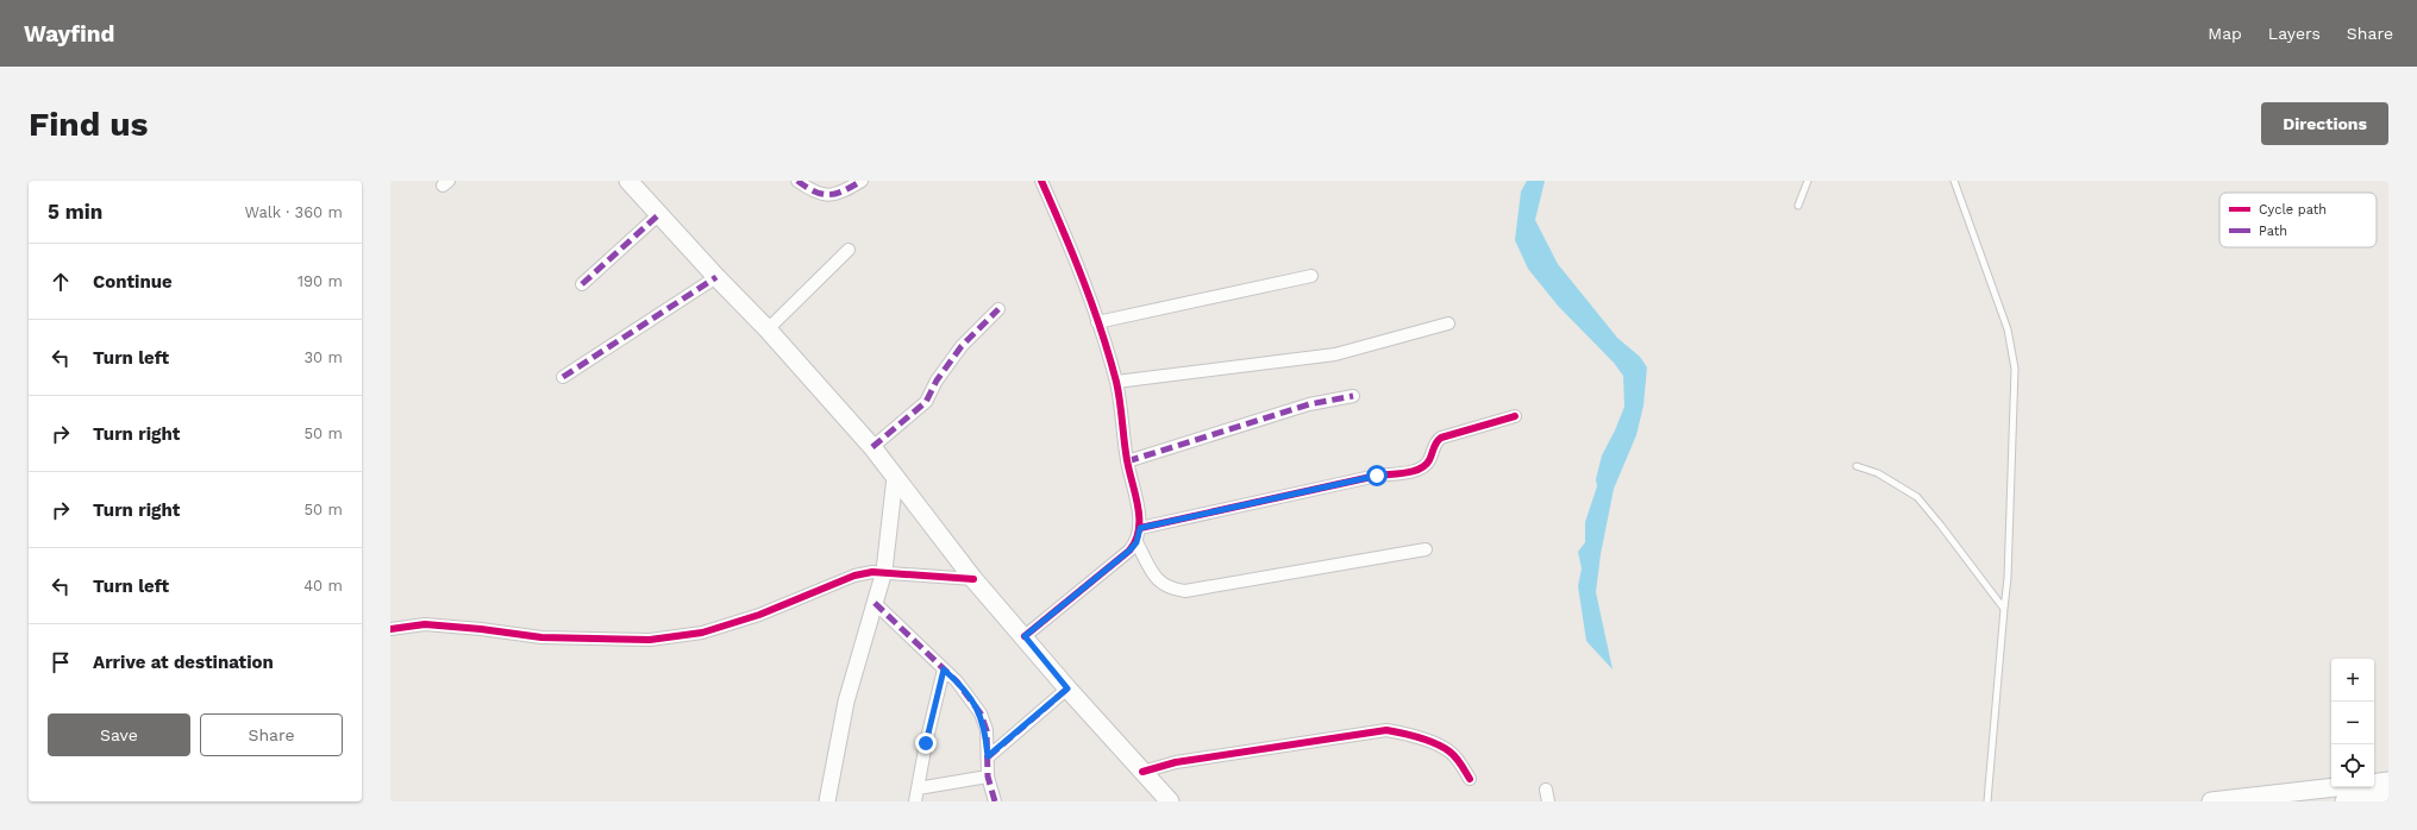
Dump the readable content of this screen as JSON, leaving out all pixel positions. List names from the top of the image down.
{
  "legend": ["Cycle path", "Path"],
  "page": {
    "header": "Wayfind",
    "nav": ["Map", "Layers", "Share"],
    "buttons": [
      "Directions",
      ["Save", "Share"]
    ],
    "title": "Find us",
    "heading": ["5 min", "Walk · 360 m"],
    "list": [
      ["Continue", "190 m"],
      ["Turn left", "30 m"],
      ["Turn right", "50 m"],
      ["Turn right", "50 m"],
      ["Turn left", "40 m"],
      "Arrive at destination"
    ],
    "map_buttons": ["+", "−"]
  }
}
